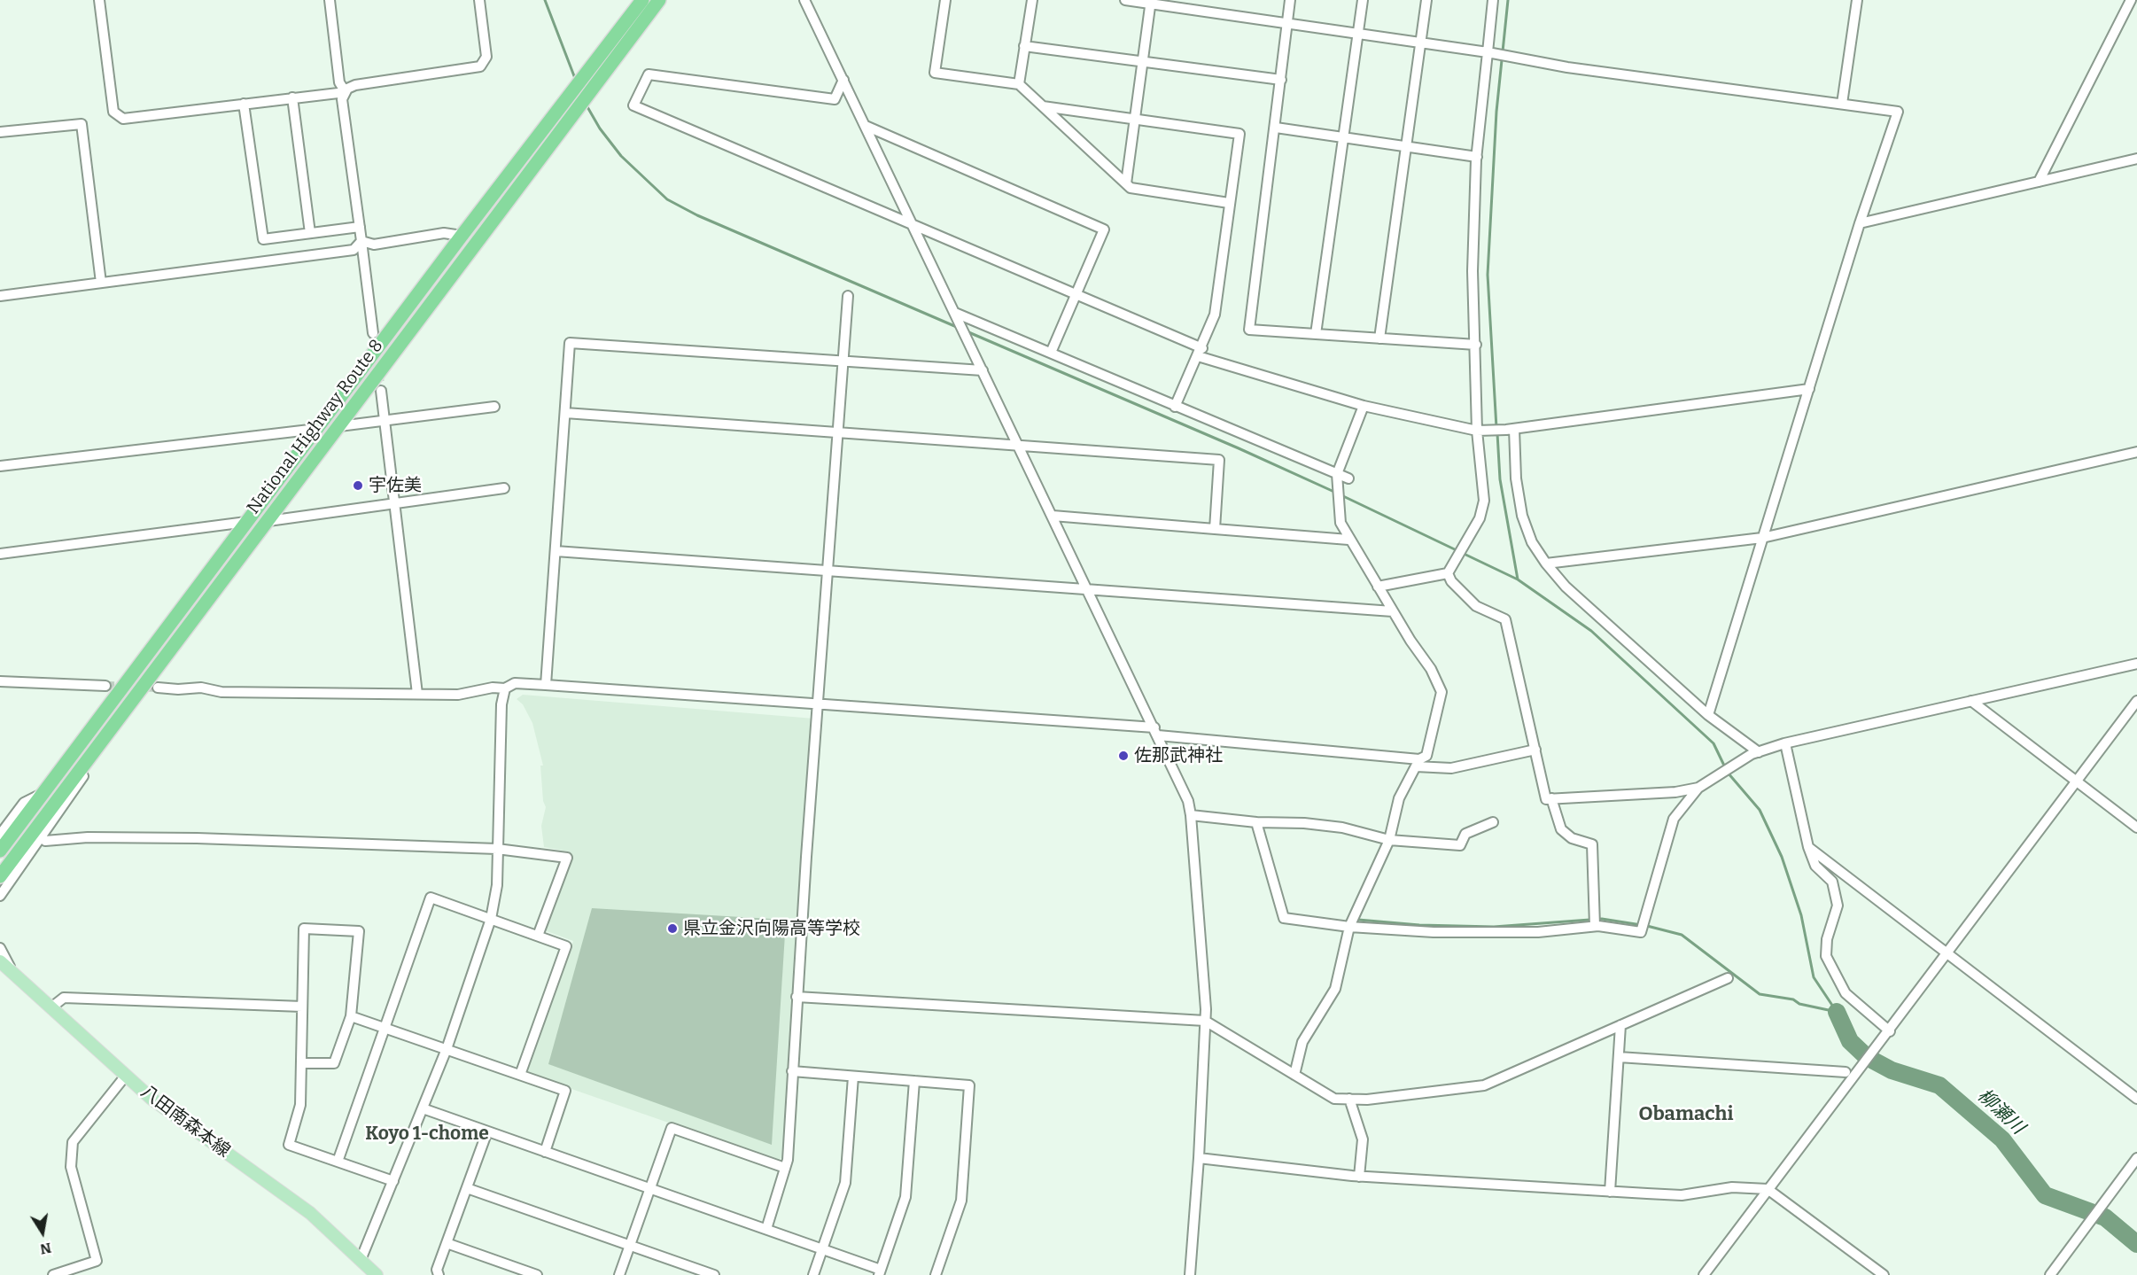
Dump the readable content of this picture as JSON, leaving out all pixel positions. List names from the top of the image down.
{
  "streets": {
    "highway": ["National Highway Route 8"],
    "main road": ["八田南森本線"]
  },
  "districts": ["Obamachi", "Koyo 1-chome"],
  "water": ["柳瀬川"],
  "places": ["宇佐美", "佐那武神社", "県立金沢向陽高等学校"],
  "north": "bottom"
}
